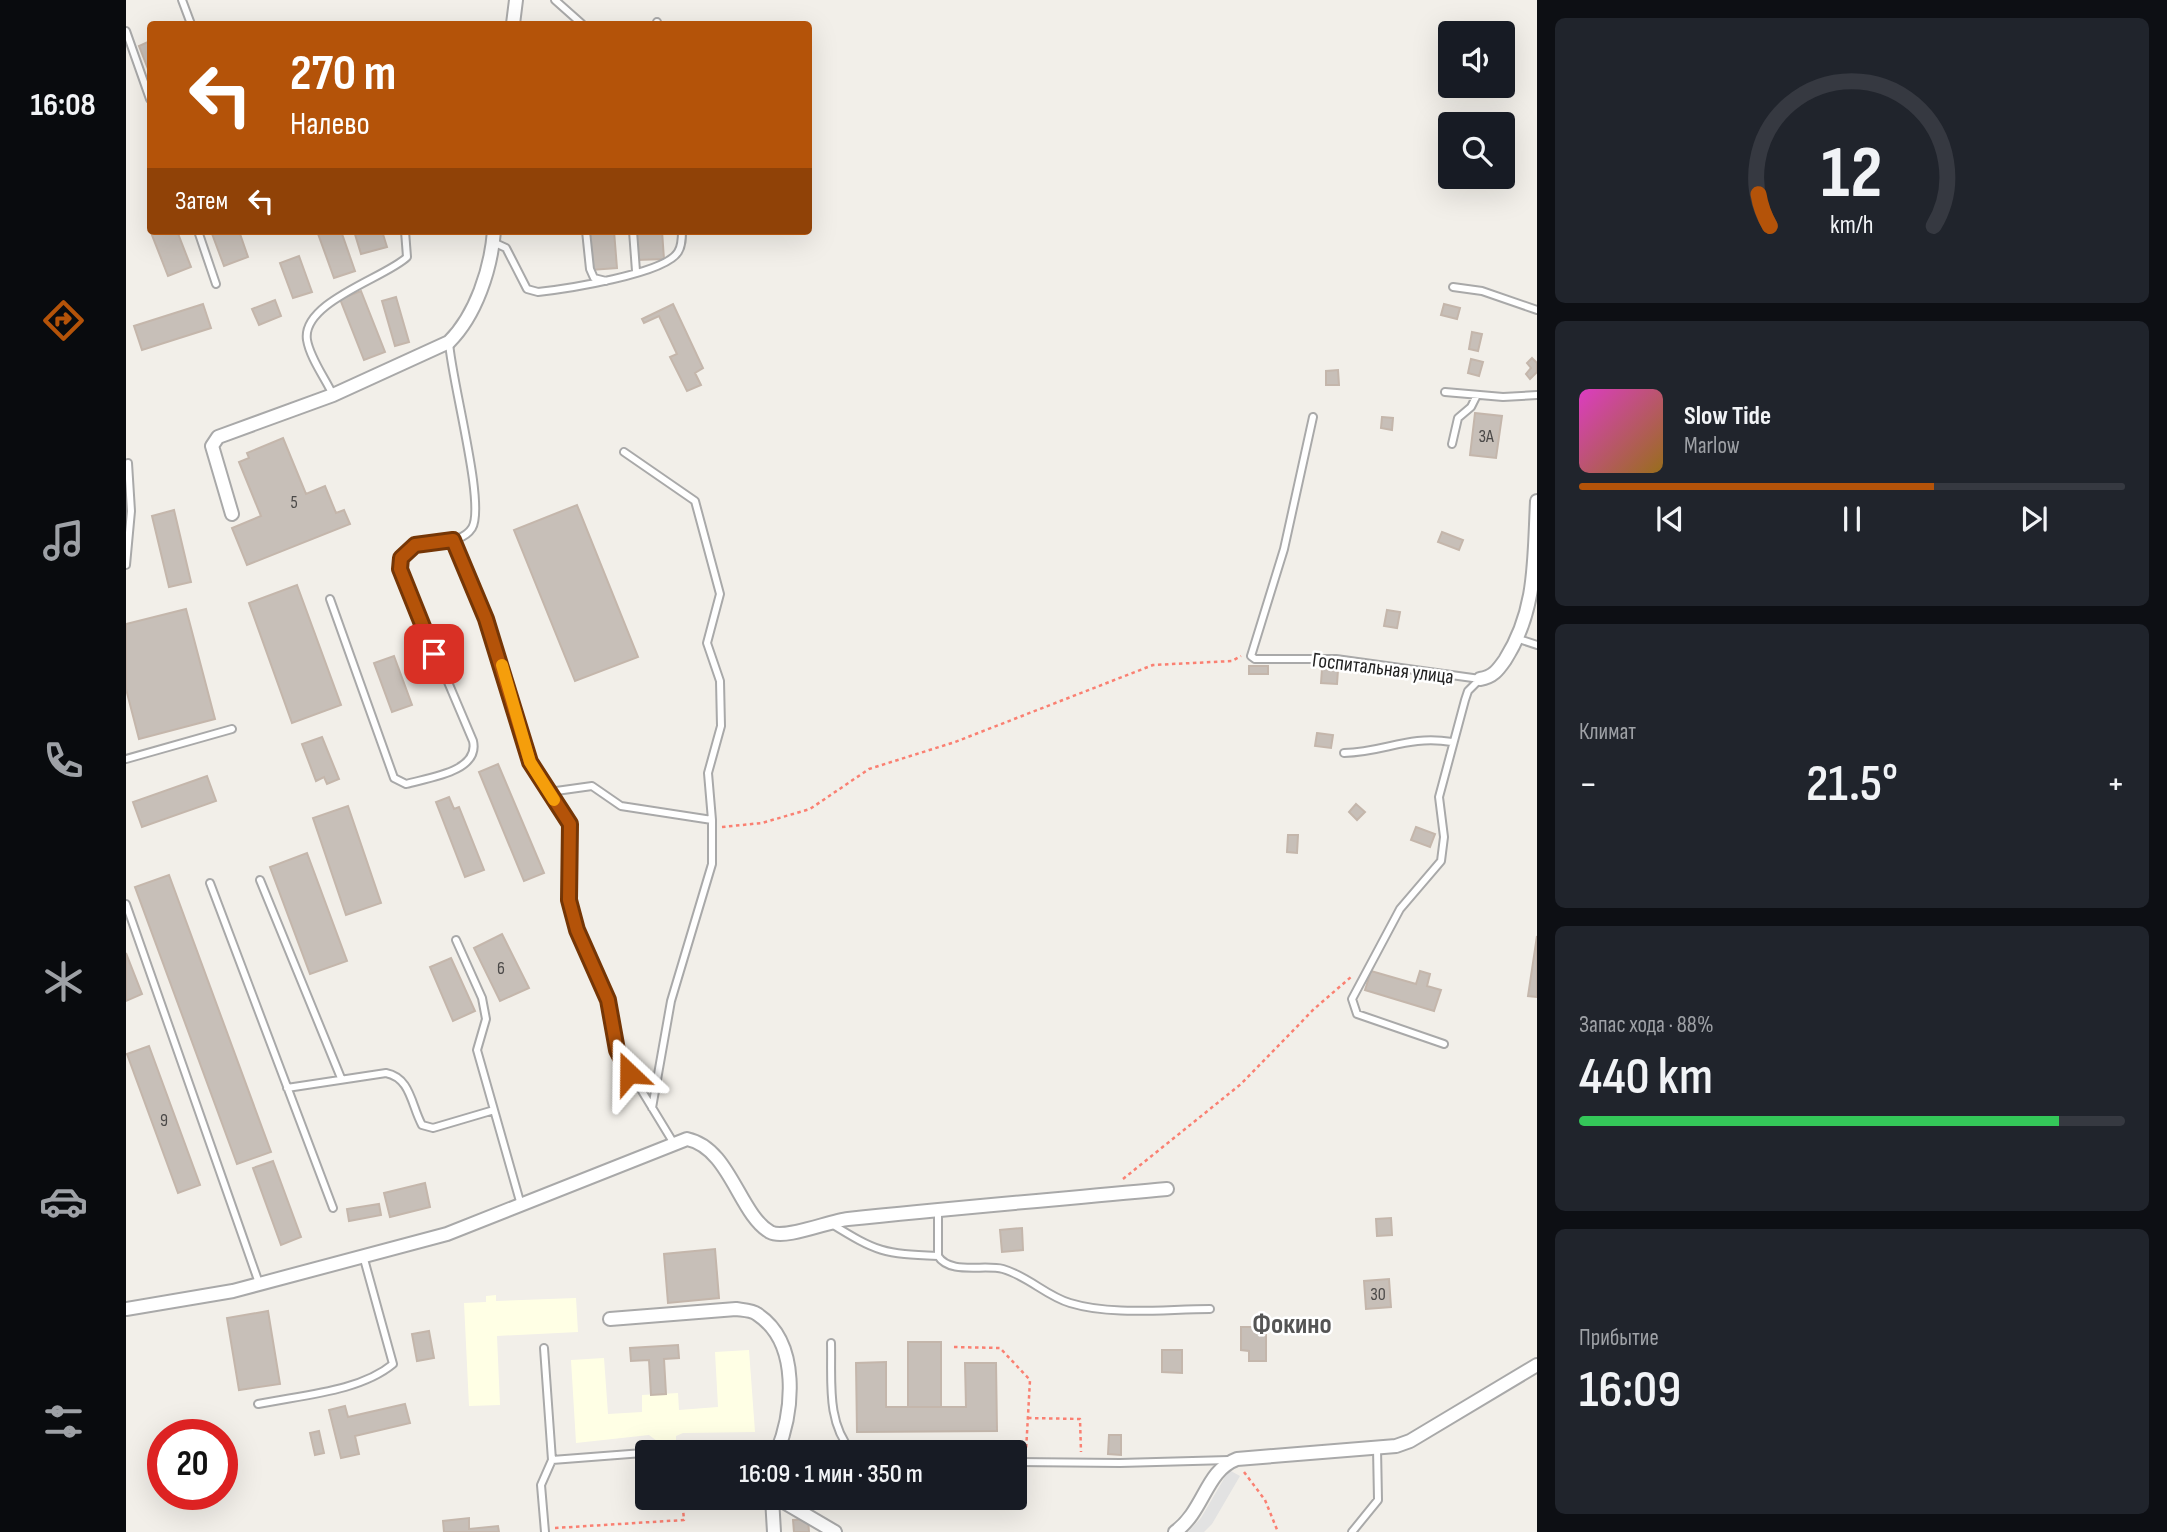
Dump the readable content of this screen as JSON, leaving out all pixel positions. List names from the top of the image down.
{
  "streets": {
    "street": ["Госпитальная улица"]
  },
  "districts": ["Фокино"],
  "house_numbers": [
    "3А",
    "5",
    "6",
    "9",
    "30"
  ],
  "page": {
    "tabs": "16:08",
    "turn": ["270 m", "Налево"],
    "then": "Затем",
    "song": ["Slow Tide", "Marlow"],
    "tile": [
      "Климат",
      ["Запас хода · 88%", "440 km"],
      ["Прибытие", "16:09"]
    ],
    "heat": ["−", "21.5°", "+"],
    "limit": "20",
    "trip": "16:09 · 1 мин · 350 m",
    "gauge": ["12", "km/h"]
  }
}
